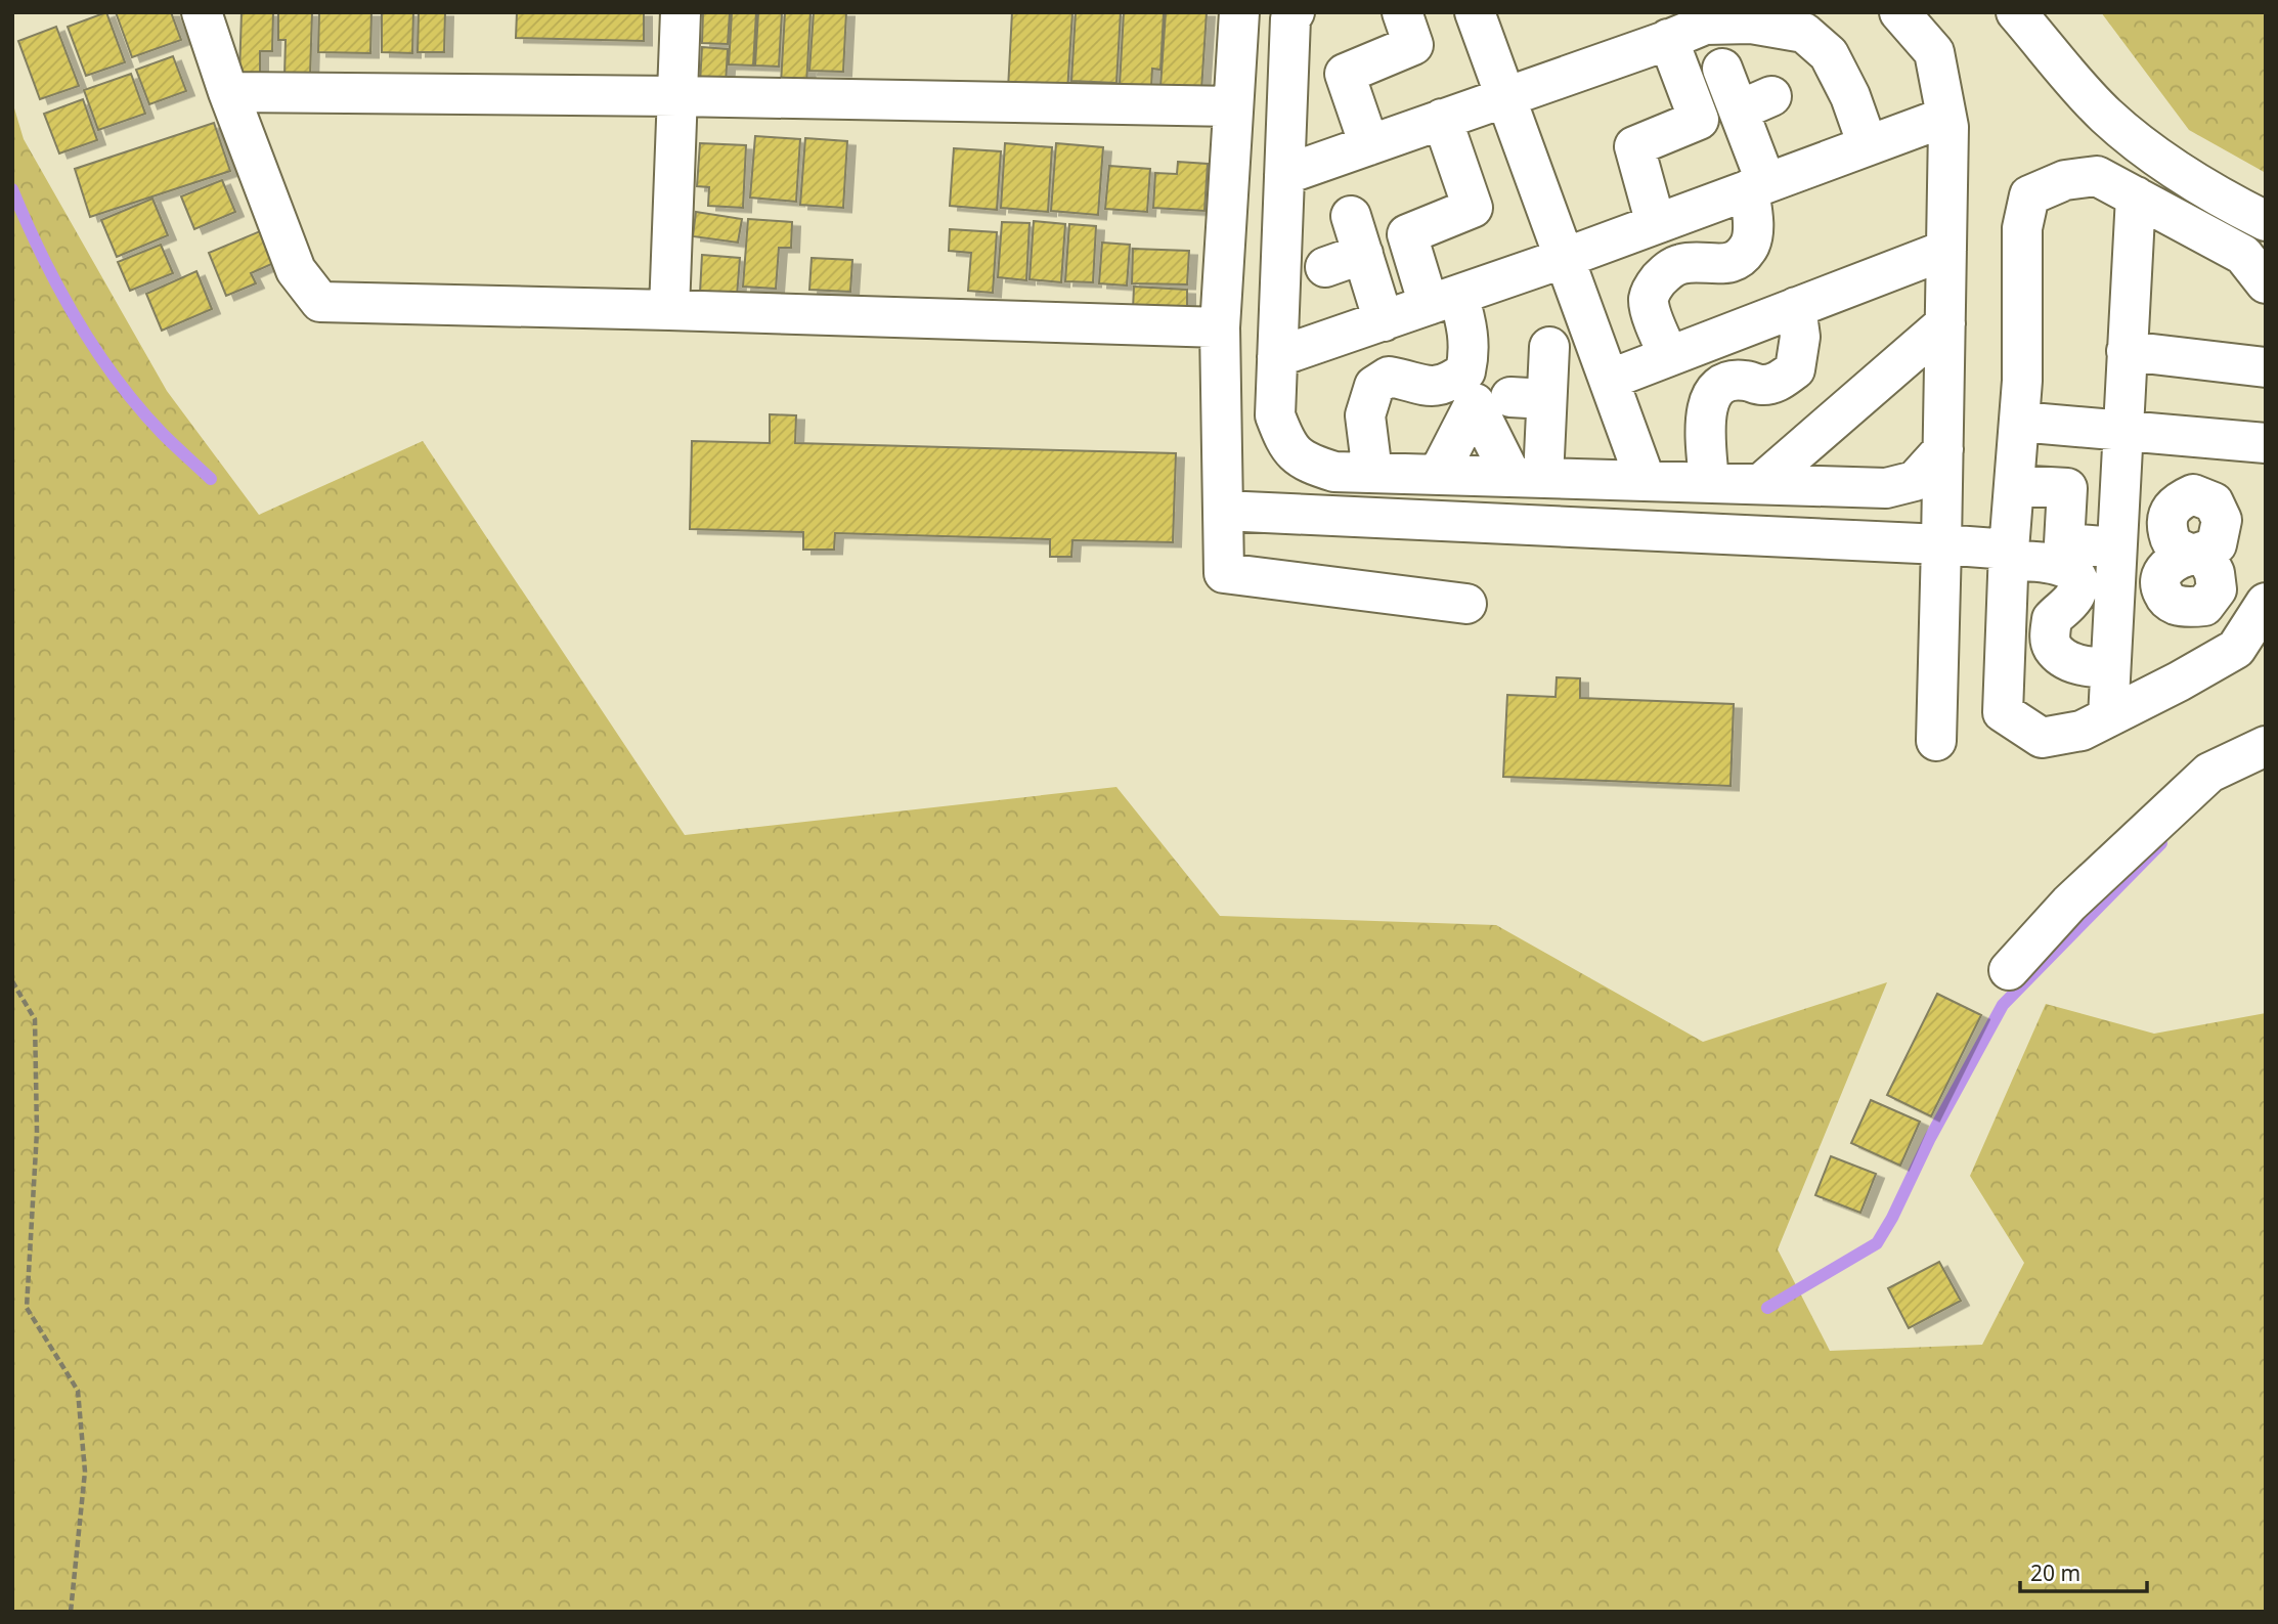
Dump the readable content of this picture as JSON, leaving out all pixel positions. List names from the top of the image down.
{
  "scale_bar": "20 m"
}
